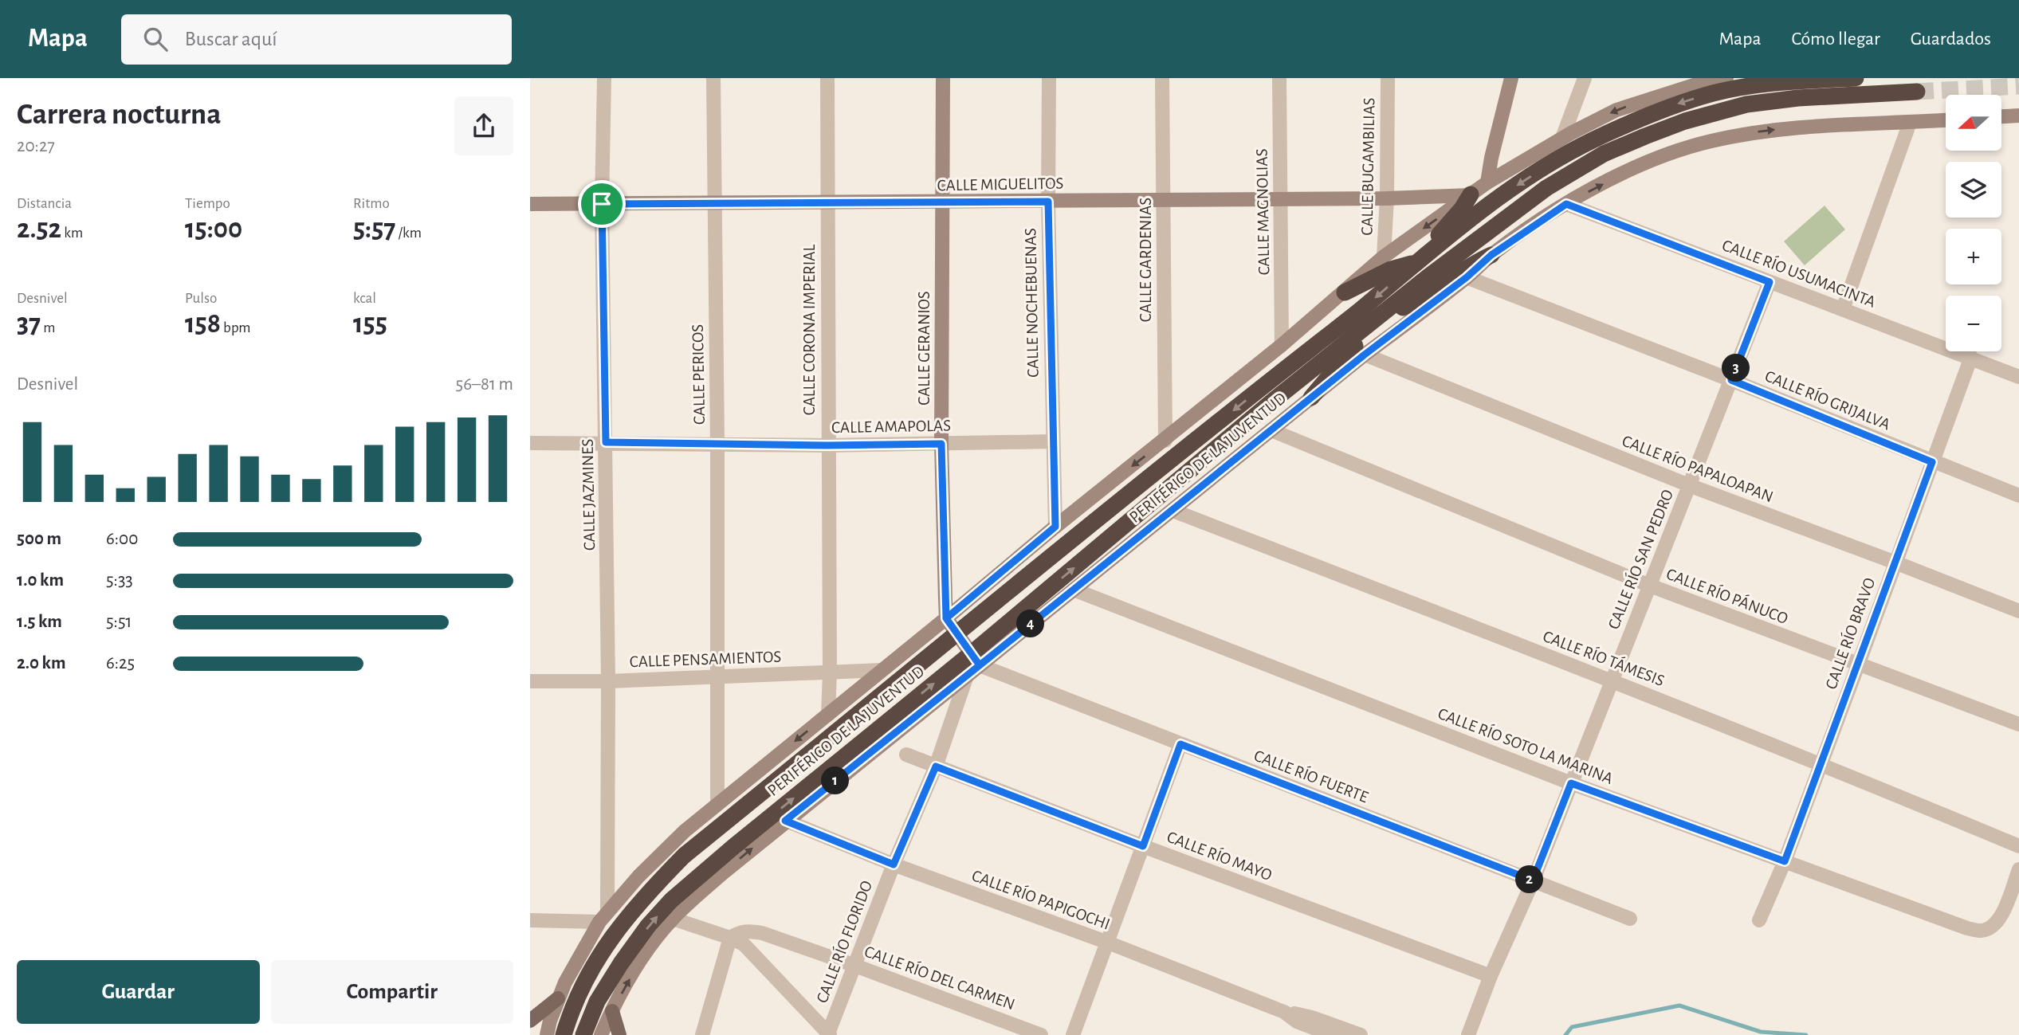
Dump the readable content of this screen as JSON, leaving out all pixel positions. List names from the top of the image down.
{
  "streets": {
    "highway": ["PERIFÉRICO DE LA JUVENTUD"],
    "main road": ["CALLE MIGUELITOS", "CALLE GERANIOS"],
    "street": [
      "CALLE BUGAMBILIAS",
      "CALLE MAGNOLIAS",
      "CALLE GARDENIAS",
      "CALLE RÍO USUMACINTA",
      "CALLE NOCHEBUENAS",
      "CALLE CORONA IMPERIAL",
      "CALLE PERICOS",
      "CALLE RÍO GRIJALVA",
      "CALLE AMAPOLAS",
      "CALLE RÍO PAPALOAPAN",
      "CALLE JAZMINES",
      "CALLE RÍO SAN PEDRO",
      "CALLE RÍO PÁNUCO",
      "CALLE RÍO BRAVO",
      "CALLE RÍO TÁMESIS",
      "CALLE PENSAMIENTOS",
      "CALLE RÍO SOTO LA MARINA",
      "CALLE RÍO FUERTE",
      "CALLE RÍO MAYO",
      "CALLE RÍO PAPIGOCHI",
      "CALLE RÍO FLORIDO",
      "CALLE RÍO DEL CARMEN"
    ]
  },
  "crossings": [
    ["CALLE BUGAMBILIAS", "CALLE MIGUELITOS"],
    ["CALLE BUGAMBILIAS", "PERIFÉRICO DE LA JUVENTUD"],
    ["CALLE MIGUELITOS", "CALLE MAGNOLIAS"],
    ["CALLE MIGUELITOS", "CALLE GARDENIAS"],
    ["CALLE MIGUELITOS", "CALLE NOCHEBUENAS"],
    ["CALLE MIGUELITOS", "CALLE CORONA IMPERIAL"],
    ["CALLE MIGUELITOS", "CALLE GERANIOS"],
    ["CALLE MIGUELITOS", "CALLE PERICOS"],
    ["CALLE MIGUELITOS", "PERIFÉRICO DE LA JUVENTUD"],
    ["CALLE MIGUELITOS", "CALLE JAZMINES"],
    ["CALLE MAGNOLIAS", "PERIFÉRICO DE LA JUVENTUD"],
    ["CALLE GARDENIAS", "PERIFÉRICO DE LA JUVENTUD"],
    ["CALLE RÍO USUMACINTA", "PERIFÉRICO DE LA JUVENTUD"],
    ["CALLE RÍO USUMACINTA", "CALLE RÍO SAN PEDRO"],
    ["CALLE RÍO USUMACINTA", "CALLE RÍO BRAVO"],
    ["CALLE NOCHEBUENAS", "CALLE AMAPOLAS"],
    ["CALLE NOCHEBUENAS", "PERIFÉRICO DE LA JUVENTUD"],
    ["CALLE CORONA IMPERIAL", "CALLE AMAPOLAS"],
    ["CALLE CORONA IMPERIAL", "PERIFÉRICO DE LA JUVENTUD"],
    ["CALLE CORONA IMPERIAL", "CALLE PENSAMIENTOS"],
    ["CALLE GERANIOS", "CALLE AMAPOLAS"],
    ["CALLE GERANIOS", "PERIFÉRICO DE LA JUVENTUD"],
    ["CALLE PERICOS", "CALLE AMAPOLAS"],
    ["CALLE PERICOS", "PERIFÉRICO DE LA JUVENTUD"],
    ["CALLE PERICOS", "CALLE PENSAMIENTOS"],
    ["CALLE RÍO GRIJALVA", "PERIFÉRICO DE LA JUVENTUD"],
    ["CALLE RÍO GRIJALVA", "CALLE RÍO SAN PEDRO"],
    ["CALLE RÍO GRIJALVA", "CALLE RÍO BRAVO"],
    ["CALLE AMAPOLAS", "CALLE JAZMINES"],
    ["PERIFÉRICO DE LA JUVENTUD", "CALLE RÍO PAPALOAPAN"],
    ["PERIFÉRICO DE LA JUVENTUD", "CALLE JAZMINES"],
    ["PERIFÉRICO DE LA JUVENTUD", "CALLE RÍO PÁNUCO"],
    ["PERIFÉRICO DE LA JUVENTUD", "CALLE RÍO TÁMESIS"],
    ["PERIFÉRICO DE LA JUVENTUD", "CALLE PENSAMIENTOS"],
    ["PERIFÉRICO DE LA JUVENTUD", "CALLE RÍO SOTO LA MARINA"],
    ["PERIFÉRICO DE LA JUVENTUD", "CALLE RÍO FUERTE"],
    ["PERIFÉRICO DE LA JUVENTUD", "CALLE RÍO PAPIGOCHI"],
    ["PERIFÉRICO DE LA JUVENTUD", "CALLE RÍO FLORIDO"],
    ["CALLE RÍO PAPALOAPAN", "CALLE RÍO SAN PEDRO"],
    ["CALLE RÍO PAPALOAPAN", "CALLE RÍO BRAVO"],
    ["CALLE JAZMINES", "CALLE PENSAMIENTOS"],
    ["CALLE RÍO SAN PEDRO", "CALLE RÍO PÁNUCO"],
    ["CALLE RÍO SAN PEDRO", "CALLE RÍO TÁMESIS"],
    ["CALLE RÍO SAN PEDRO", "CALLE RÍO SOTO LA MARINA"],
    ["CALLE RÍO SAN PEDRO", "CALLE RÍO FUERTE"],
    ["CALLE RÍO SAN PEDRO", "CALLE RÍO MAYO"],
    ["CALLE RÍO PÁNUCO", "CALLE RÍO BRAVO"],
    ["CALLE RÍO BRAVO", "CALLE RÍO TÁMESIS"],
    ["CALLE RÍO BRAVO", "CALLE RÍO SOTO LA MARINA"],
    ["CALLE RÍO MAYO", "CALLE RÍO FLORIDO"],
    ["CALLE RÍO PAPIGOCHI", "CALLE RÍO FLORIDO"],
    ["CALLE RÍO FLORIDO", "CALLE RÍO DEL CARMEN"]
  ],
  "north": "left",
  "page": {
    "header": "Mapa",
    "search": "Buscar aquí",
    "nav": ["Mapa", "Cómo llegar", "Guardados"],
    "heading": ["Carrera nocturna", "20:27"],
    "map_buttons": ["+", "−"],
    "stats": [
      ["Distancia", "2.52 km"],
      ["Tiempo", "15:00"],
      ["Ritmo", "5:57 /km"],
      ["Desnivel", "37 m"],
      ["Pulso", "158 bpm"],
      ["kcal", "155"]
    ],
    "pins": [
      "3",
      "4",
      "1",
      "2"
    ],
    "chart": ["Desnivel", "56–81 m"],
    "list": [
      {
        "name": "500 m",
        "note": "6:00"
      },
      {
        "name": "1.0 km",
        "note": "5:33"
      },
      {
        "name": "1.5 km",
        "note": "5:51"
      },
      {
        "name": "2.0 km",
        "note": "6:25"
      }
    ],
    "buttons": ["Guardar", "Compartir"]
  }
}
